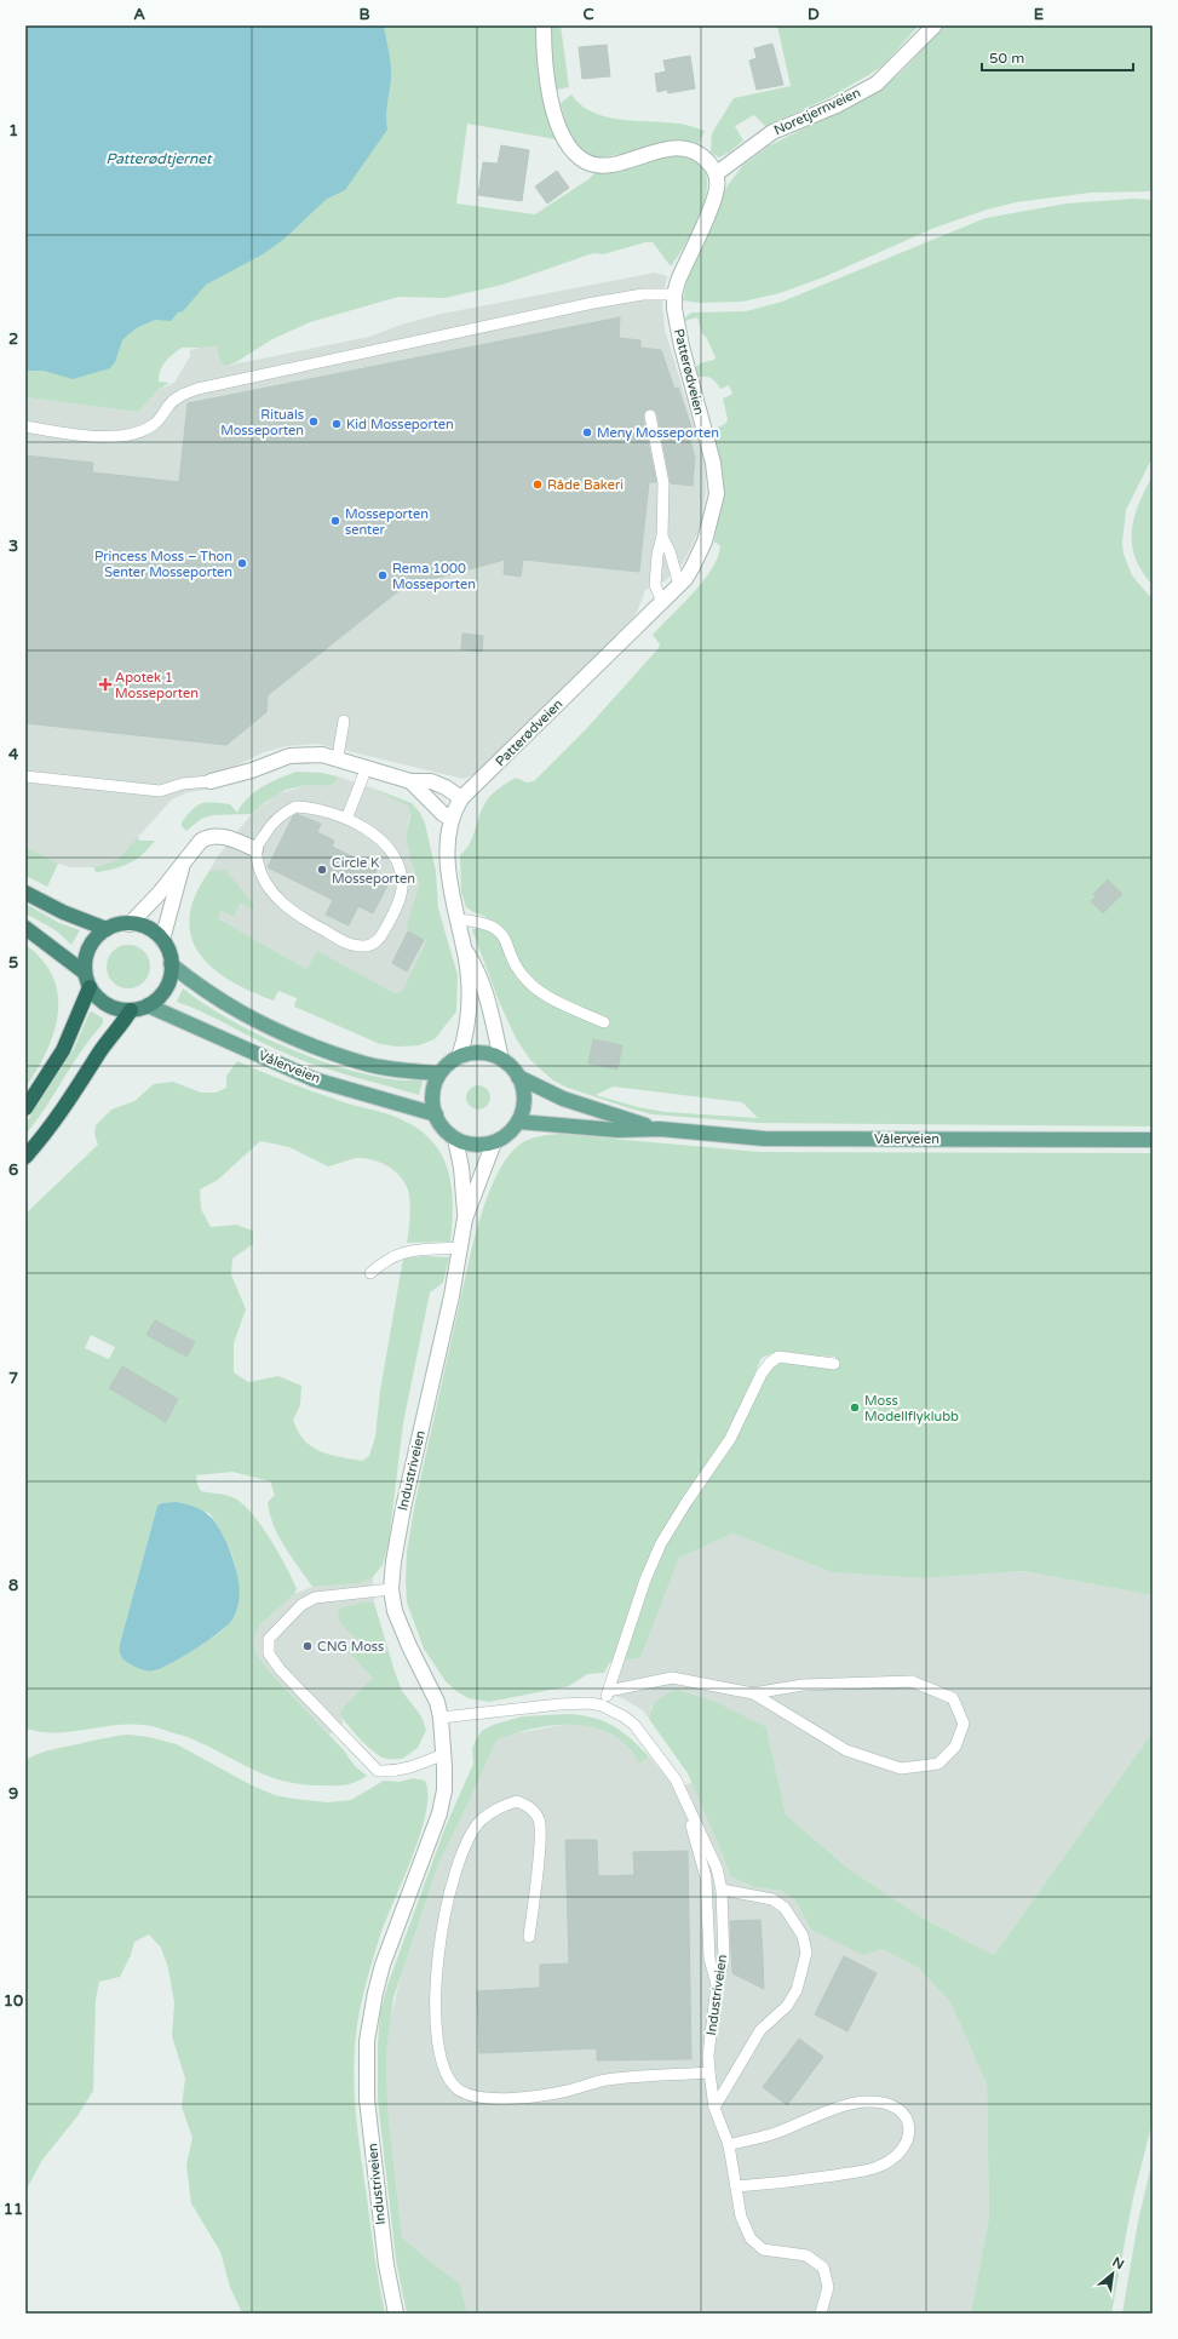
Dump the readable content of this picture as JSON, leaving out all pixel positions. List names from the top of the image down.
{
  "streets": {
    "main road": ["Vålerveien"],
    "street": ["Noretjernveien", "Patterødveien", "Industriveien"]
  },
  "crossings": [
    ["Noretjernveien", "Patterødveien"],
    ["Patterødveien", "Vålerveien"],
    ["Patterødveien", "Industriveien"],
    ["Vålerveien", "Industriveien"]
  ],
  "water": ["Patterødtjernet"],
  "places": {
    "other": [
      "Rituals Mosseporten",
      "Kid Mosseporten",
      "Meny Mosseporten",
      "Råde Bakeri",
      "Mosseporten senter",
      "Princess Moss – Thon Senter Mosseporten",
      "Rema 1000 Mosseporten",
      "Circle K Mosseporten",
      "Moss Modellflyklubb",
      "CNG Moss"
    ],
    "health": ["Apotek 1 Mosseporten"]
  },
  "scale_bar": "50 m",
  "north": "top right",
  "grid": {
    "columns": [
      "A",
      "B",
      "C",
      "D",
      "E"
    ],
    "rows": [
      "1",
      "2",
      "3",
      "4",
      "5",
      "6",
      "7",
      "8",
      "9",
      "10",
      "11"
    ]
  }
}
